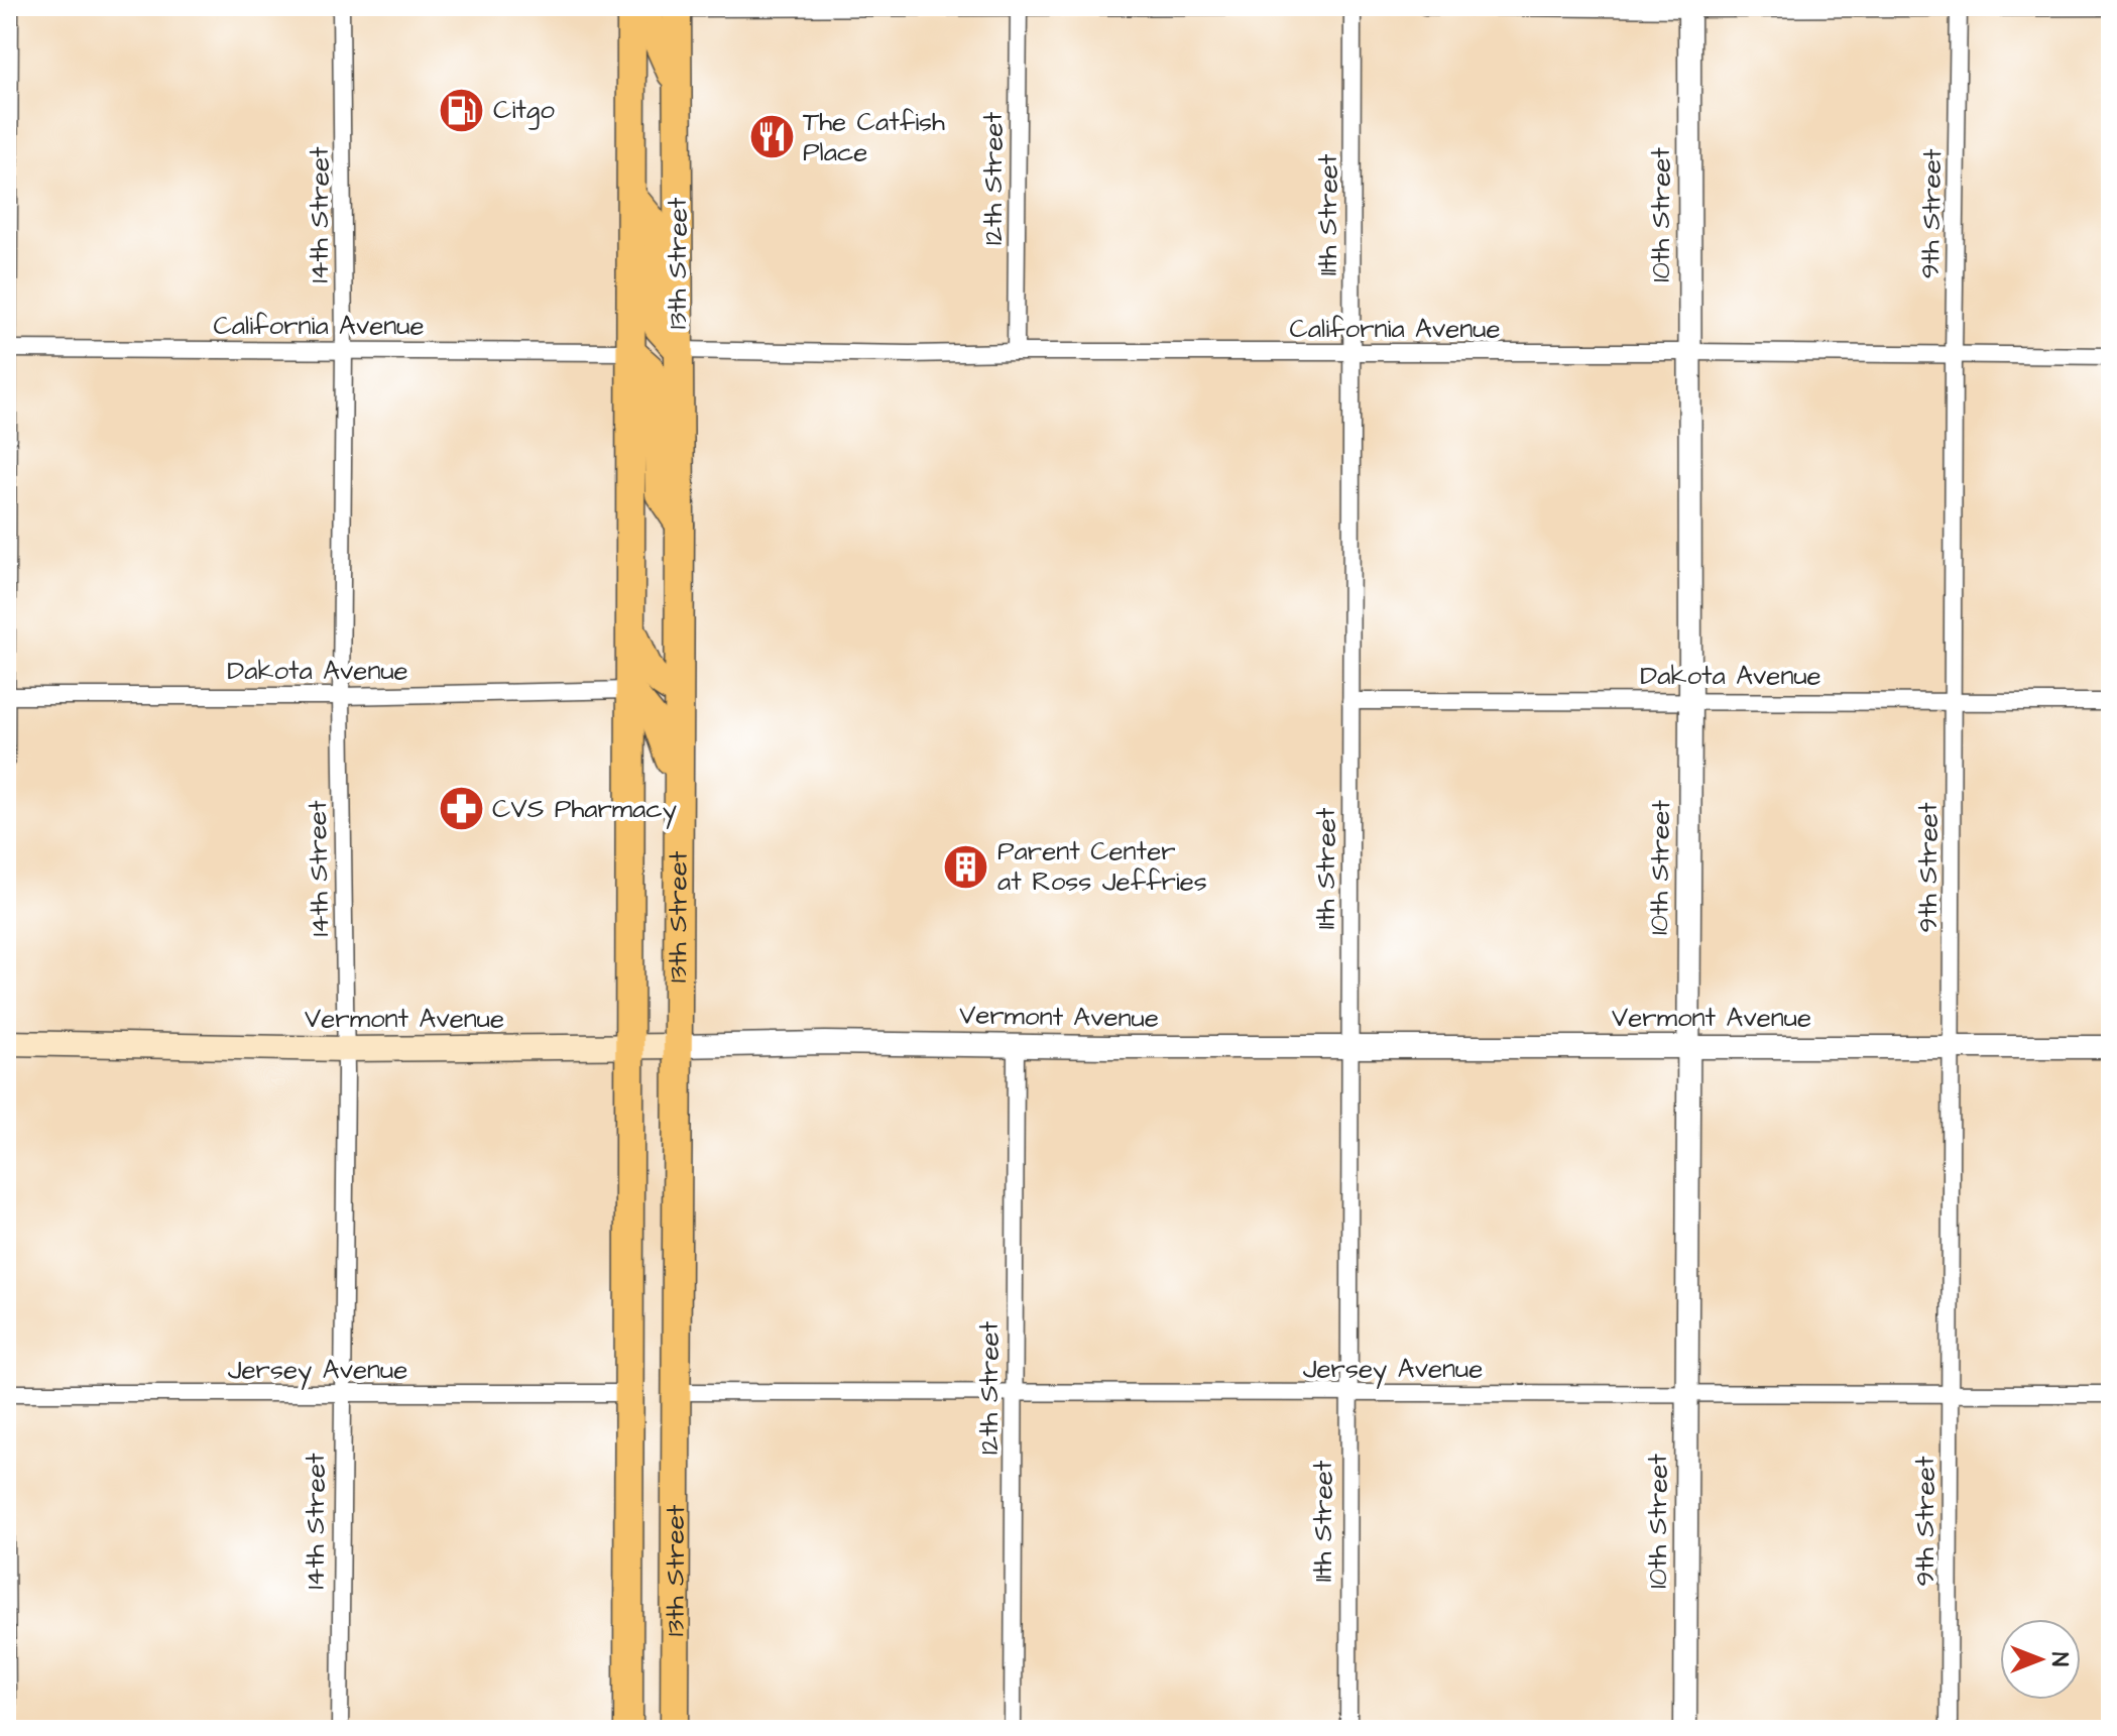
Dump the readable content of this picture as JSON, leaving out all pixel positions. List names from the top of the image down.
{
  "streets": {
    "highway": ["13th Street"],
    "main road": ["Vermont Avenue"],
    "street": [
      "12th Street",
      "9th Street",
      "14th Street",
      "11th Street",
      "10th Street",
      "California Avenue",
      "Dakota Avenue",
      "Jersey Avenue"
    ]
  },
  "crossings": [
    ["12th Street", "California Avenue"],
    ["12th Street", "Vermont Avenue"],
    ["12th Street", "Jersey Avenue"],
    ["9th Street", "California Avenue"],
    ["9th Street", "Dakota Avenue"],
    ["9th Street", "Vermont Avenue"],
    ["9th Street", "Jersey Avenue"],
    ["14th Street", "California Avenue"],
    ["14th Street", "Dakota Avenue"],
    ["14th Street", "Vermont Avenue"],
    ["14th Street", "Jersey Avenue"],
    ["11th Street", "California Avenue"],
    ["11th Street", "Dakota Avenue"],
    ["11th Street", "Vermont Avenue"],
    ["11th Street", "Jersey Avenue"],
    ["10th Street", "California Avenue"],
    ["10th Street", "Dakota Avenue"],
    ["10th Street", "Vermont Avenue"],
    ["10th Street", "Jersey Avenue"],
    ["13th Street", "California Avenue"],
    ["13th Street", "Dakota Avenue"],
    ["13th Street", "Vermont Avenue"],
    ["13th Street", "Jersey Avenue"]
  ],
  "places": {
    "fuel station": ["Citgo"],
    "restaurant": ["The Catfish Place"],
    "pharmacy": ["CVS Pharmacy"],
    "building": ["Parent Center at Ross Jeffries"]
  },
  "north": "right"
}
